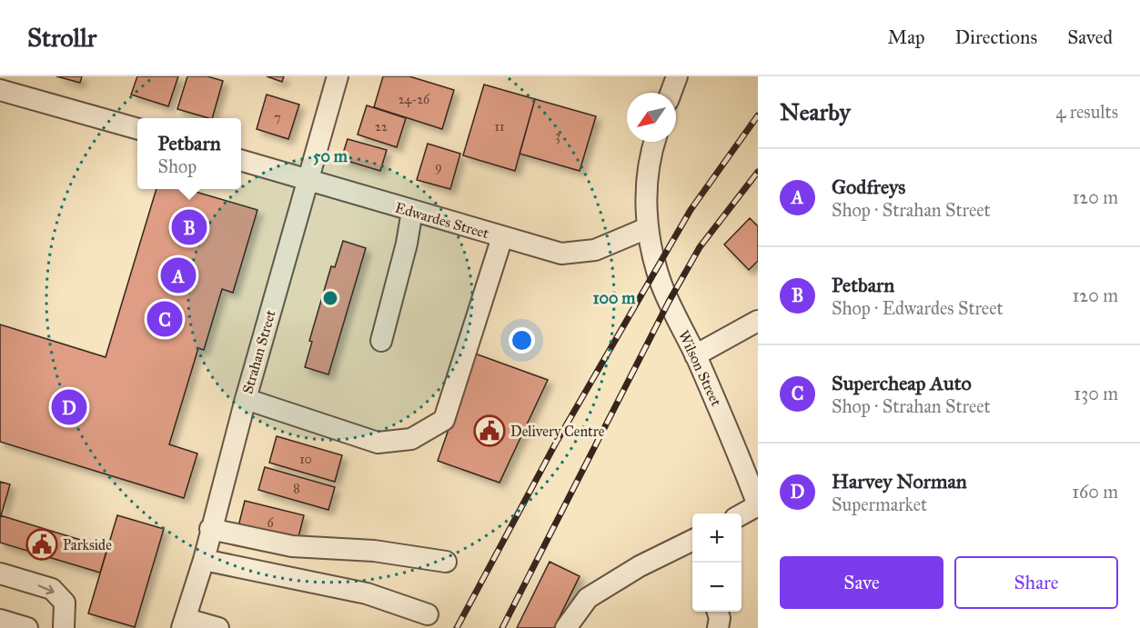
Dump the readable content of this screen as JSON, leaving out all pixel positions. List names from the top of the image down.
{
  "streets": {
    "street": ["Edwardes Street", "Strahan Street", "Wilson Street"]
  },
  "crossings": [
    ["Edwardes Street", "Strahan Street"],
    ["Edwardes Street", "Wilson Street"]
  ],
  "places": {
    "public building": ["Delivery Centre", "Parkside"]
  },
  "house_numbers": [
    "24-26",
    "7",
    "22",
    "11",
    "3",
    "9",
    "10",
    "8",
    "6"
  ],
  "north": "bottom left",
  "page": {
    "header": "Strollr",
    "nav": ["Map", "Directions", "Saved"],
    "heading": ["Nearby", "4 results"],
    "popup": ["Petbarn", "Shop"],
    "list": [
      {
        "mark": "A",
        "name": "Godfreys",
        "note": "Shop · Strahan Street",
        "value": "120 m"
      },
      {
        "mark": "B",
        "name": "Petbarn",
        "note": "Shop · Edwardes Street",
        "value": "120 m"
      },
      {
        "mark": "C",
        "name": "Supercheap Auto",
        "note": "Shop · Strahan Street",
        "value": "130 m"
      },
      {
        "mark": "D",
        "name": "Harvey Norman",
        "note": "Supermarket",
        "value": "160 m"
      }
    ],
    "pins": [
      "B",
      "A",
      "C",
      "D"
    ],
    "map_buttons": ["+", "−"],
    "buttons": ["Save", "Share"]
  },
  "rings": ["50 m", "100 m"]
}
